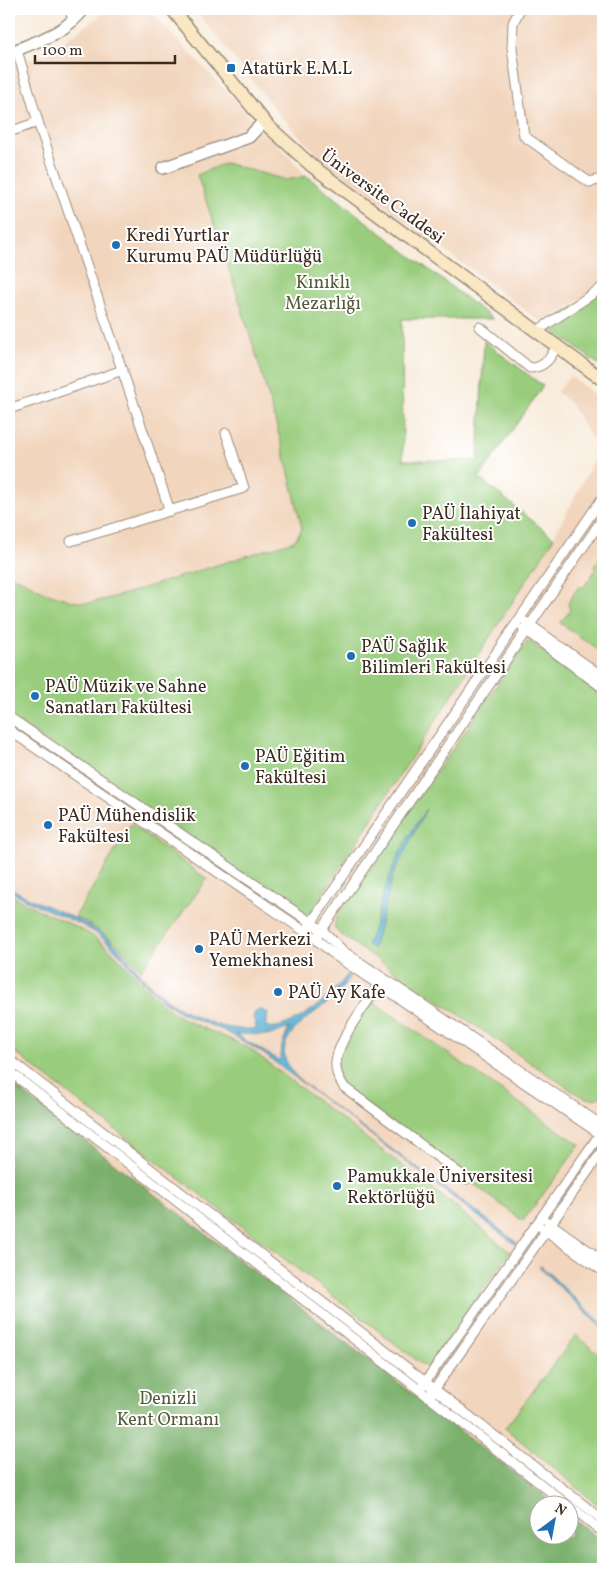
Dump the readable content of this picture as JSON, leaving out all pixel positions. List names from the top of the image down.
{
  "streets": {
    "main road": ["Üniversite Caddesi"]
  },
  "parks": ["Kınıklı Mezarlığı", "Denizli Kent Ormanı"],
  "places": {
    "transit": ["Atatürk E.M.L"],
    "other": [
      "Kredi Yurtlar Kurumu PAÜ Müdürlüğü",
      "PAÜ İlahiyat Fakültesi",
      "PAÜ Sağlık Bilimleri Fakültesi",
      "PAÜ Müzik ve Sahne Sanatları Fakültesi",
      "PAÜ Eğitim Fakültesi",
      "PAÜ Mühendislik Fakültesi",
      "PAÜ Merkezi Yemekhanesi",
      "PAÜ Ay Kafe",
      "Pamukkale Üniversitesi Rektörlüğü"
    ]
  },
  "scale_bar": "100 m",
  "north": "top right"
}
